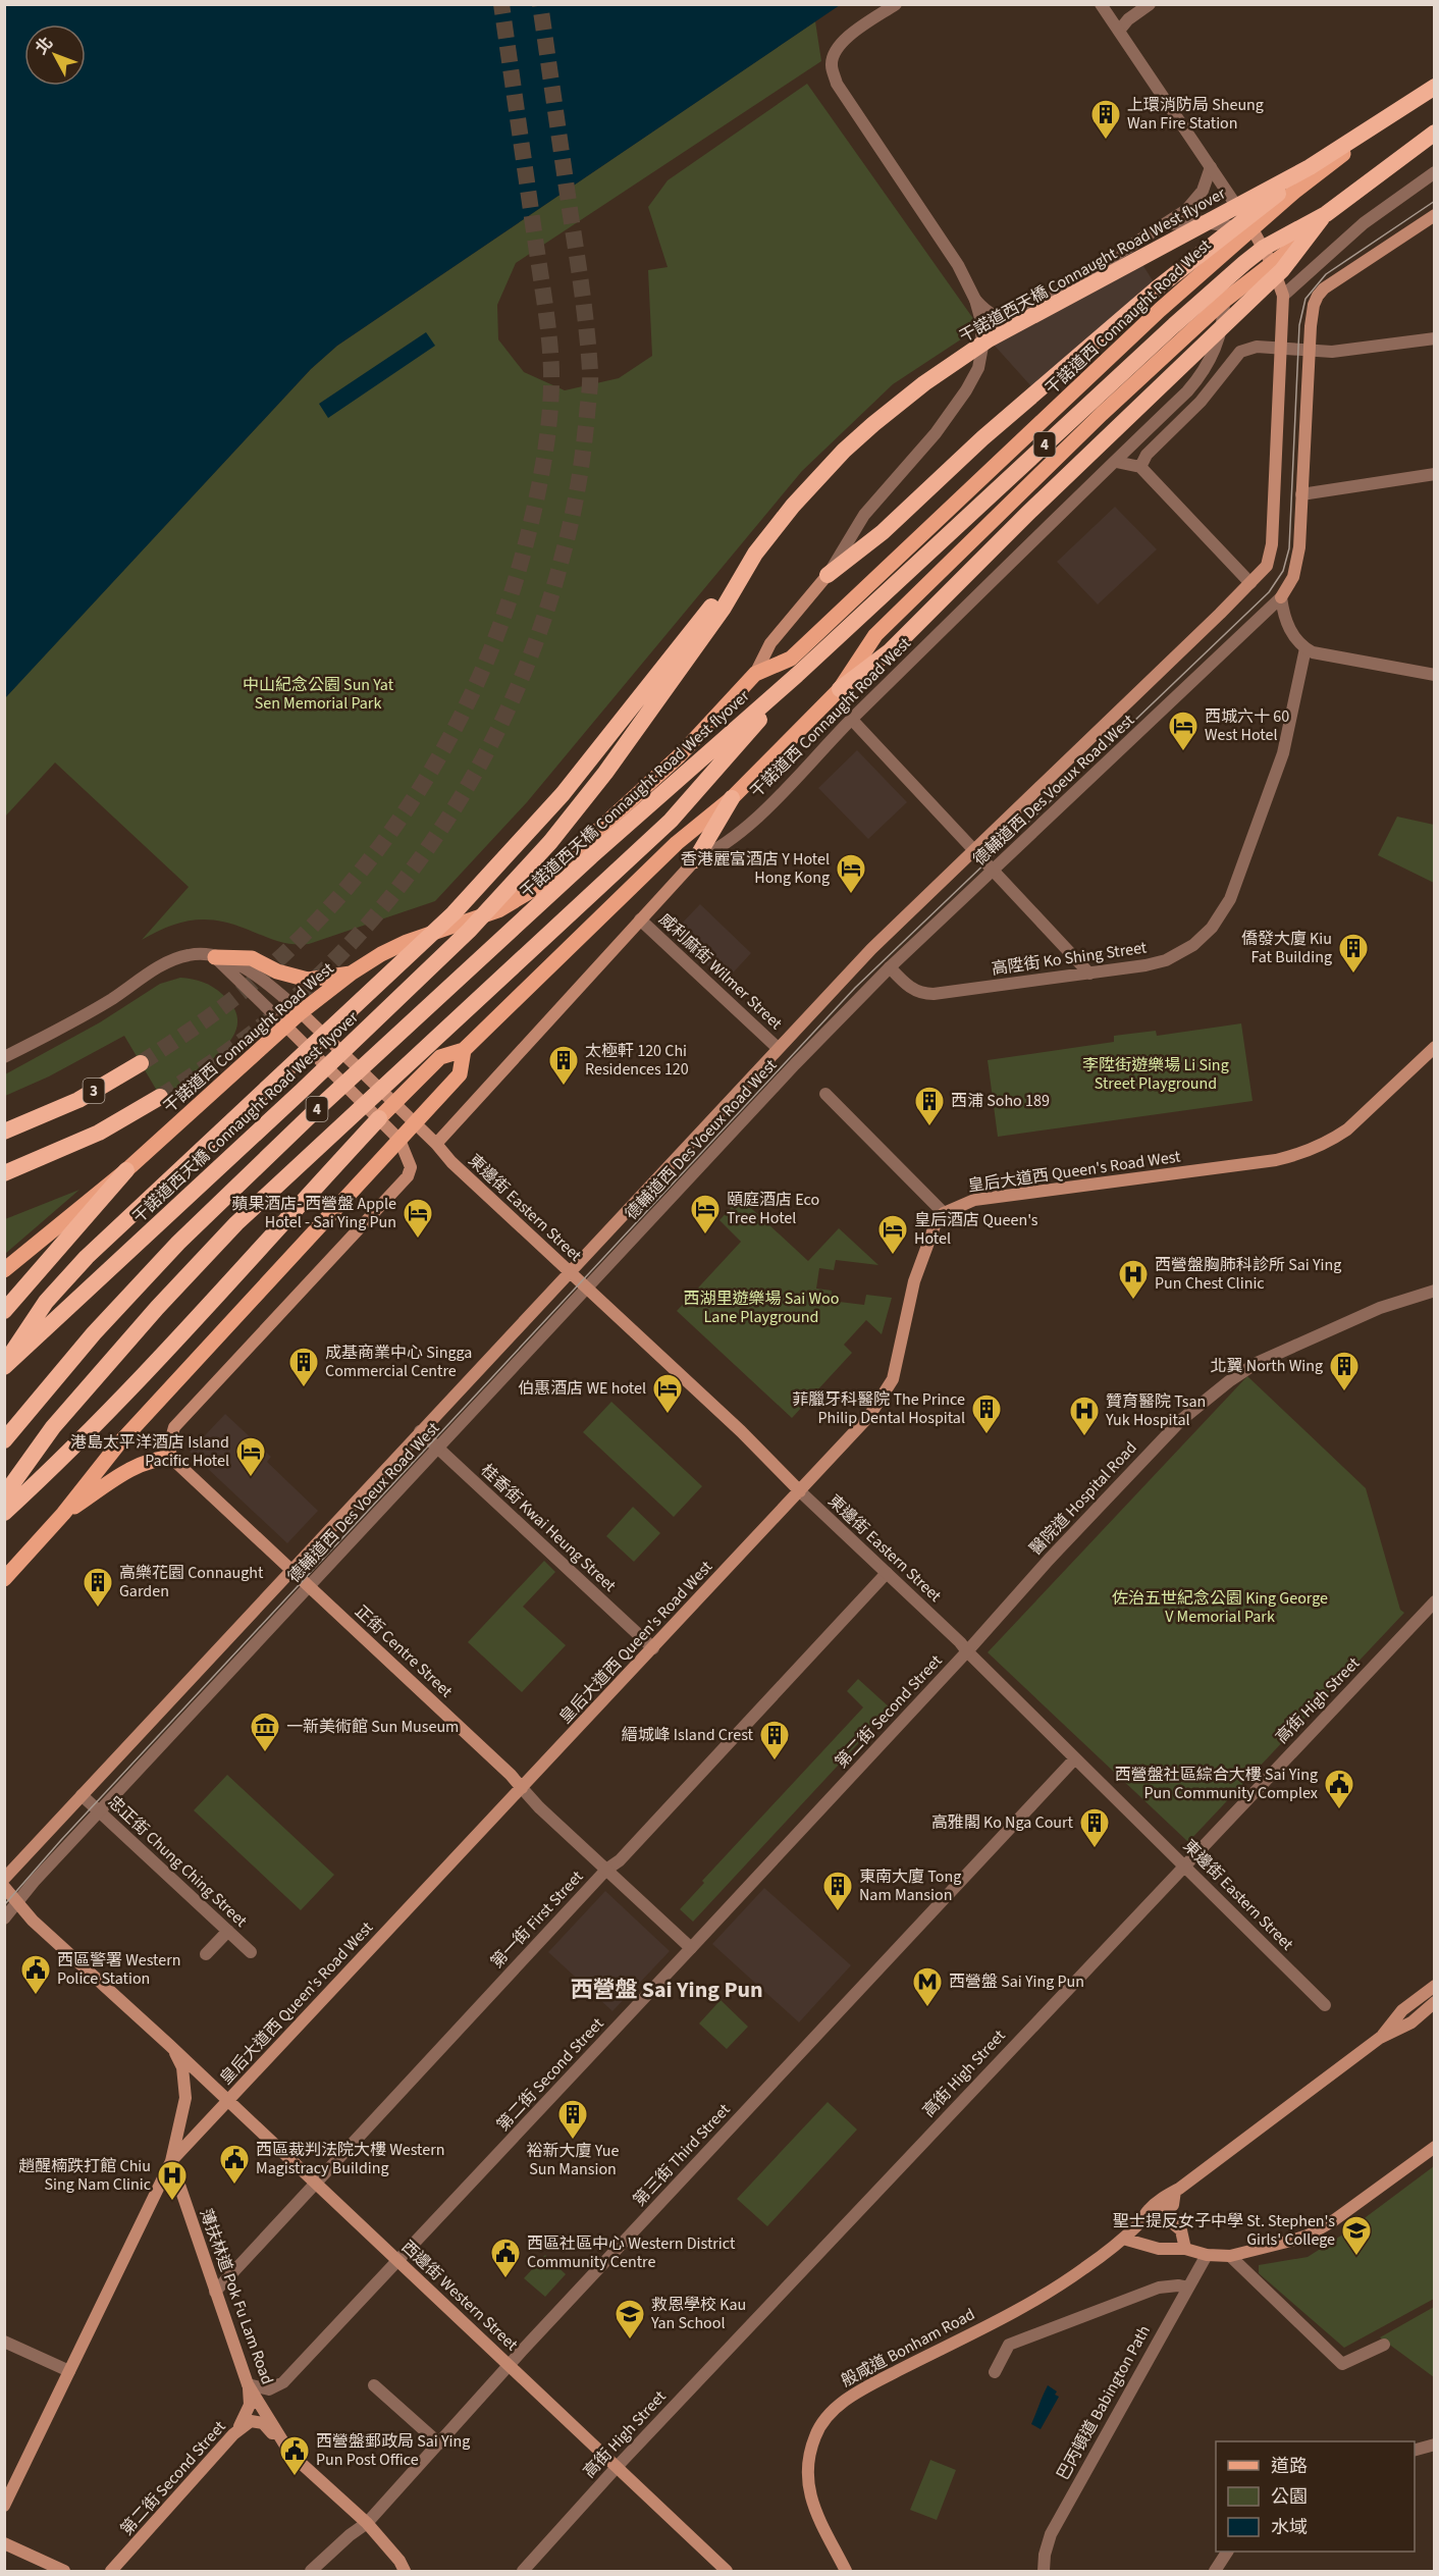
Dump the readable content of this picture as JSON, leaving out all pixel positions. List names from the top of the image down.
{
  "streets": {
    "highway": ["干諾道西天橋 Connaught Road West flyover", "4", "3"],
    "main road": [
      "干諾道西 Connaught Road West",
      "德輔道西 Des Voeux Road West",
      "皇后大道西 Queen's Road West",
      "東邊街 Eastern Street",
      "正街 Centre Street",
      "第二街 Second Street",
      "西邊街 Western Street",
      "薄扶林道 Pok Fu Lam Road",
      "般咸道 Bonham Road"
    ],
    "street": [
      "高陞街 Ko Shing Street",
      "威利麻街 Wilmer Street",
      "醫院道 Hospital Road",
      "桂香街 Kwai Heung Street",
      "高街 High Street",
      "忠正街 Chung Ching Street",
      "第一街 First Street",
      "第三街 Third Street",
      "巴丙頓道 Babington Path"
    ]
  },
  "crossings": [
    ["干諾道西天橋 Connaught Road West flyover", "4"],
    ["干諾道西 Connaught Road West", "4"],
    ["干諾道西 Connaught Road West", "威利麻街 Wilmer Street"],
    ["干諾道西 Connaught Road West", "東邊街 Eastern Street"],
    ["德輔道西 Des Voeux Road West", "高陞街 Ko Shing Street"],
    ["德輔道西 Des Voeux Road West", "威利麻街 Wilmer Street"],
    ["德輔道西 Des Voeux Road West", "東邊街 Eastern Street"],
    ["德輔道西 Des Voeux Road West", "桂香街 Kwai Heung Street"],
    ["德輔道西 Des Voeux Road West", "正街 Centre Street"],
    ["德輔道西 Des Voeux Road West", "忠正街 Chung Ching Street"],
    ["德輔道西 Des Voeux Road West", "西邊街 Western Street"],
    ["皇后大道西 Queen's Road West", "東邊街 Eastern Street"],
    ["皇后大道西 Queen's Road West", "桂香街 Kwai Heung Street"],
    ["皇后大道西 Queen's Road West", "正街 Centre Street"],
    ["皇后大道西 Queen's Road West", "西邊街 Western Street"],
    ["皇后大道西 Queen's Road West", "薄扶林道 Pok Fu Lam Road"],
    ["東邊街 Eastern Street", "醫院道 Hospital Road"],
    ["東邊街 Eastern Street", "高街 High Street"],
    ["東邊街 Eastern Street", "第二街 Second Street"],
    ["東邊街 Eastern Street", "第一街 First Street"],
    ["東邊街 Eastern Street", "第三街 Third Street"],
    ["醫院道 Hospital Road", "第二街 Second Street"],
    ["正街 Centre Street", "第二街 Second Street"],
    ["正街 Centre Street", "第一街 First Street"],
    ["高街 High Street", "西邊街 Western Street"],
    ["第二街 Second Street", "西邊街 Western Street"],
    ["第二街 Second Street", "薄扶林道 Pok Fu Lam Road"],
    ["第一街 First Street", "西邊街 Western Street"],
    ["第一街 First Street", "薄扶林道 Pok Fu Lam Road"],
    ["第三街 Third Street", "西邊街 Western Street"],
    ["第三街 Third Street", "薄扶林道 Pok Fu Lam Road"],
    ["西邊街 Western Street", "薄扶林道 Pok Fu Lam Road"]
  ],
  "districts": ["西營盤 Sai Ying Pun"],
  "parks": [
    "中山紀念公園 Sun Yat Sen Memorial Park",
    "李陞街遊樂場 Li Sing Street Playground",
    "西湖里遊樂場 Sai Woo Lane Playground",
    "佐治五世紀念公園 King George V Memorial Park"
  ],
  "places": {
    "building": [
      "上環消防局 Sheung Wan Fire Station",
      "僑發大廈 Kiu Fat Building",
      "太極軒 120 Chi Residences 120",
      "西浦 Soho 189",
      "成基商業中心 Singga Commercial Centre",
      "北翼 North Wing",
      "菲臘牙科醫院 The Prince Philip Dental Hospital",
      "高樂花園 Connaught Garden",
      "縉城峰 Island Crest",
      "高雅閣 Ko Nga Court",
      "東南大廈 Tong Nam Mansion",
      "裕新大廈 Yue Sun Mansion"
    ],
    "hotel": [
      "西城六十 60 West Hotel",
      "香港麗富酒店 Y Hotel Hong Kong",
      "頤庭酒店 Eco Tree Hotel",
      "蘋果酒店- 西營盤 Apple Hotel - Sai Ying Pun",
      "皇后酒店 Queen's Hotel",
      "伯惠酒店 WE hotel",
      "港島太平洋酒店 Island Pacific Hotel"
    ],
    "hospital": ["西營盤胸肺科診所 Sai Ying Pun Chest Clinic", "贊育醫院 Tsan Yuk Hospital", "趙醒楠跌打館 Chiu Sing Nam Clinic"],
    "museum": ["一新美術館 Sun Museum"],
    "public building": [
      "西營盤社區綜合大樓 Sai Ying Pun Community Complex",
      "西區警署 Western Police Station",
      "西區裁判法院大樓 Western Magistracy Building",
      "西區社區中心 Western District Community Centre",
      "西營盤郵政局 Sai Ying Pun Post Office"
    ],
    "metro station": ["西營盤 Sai Ying Pun"],
    "school or university": ["聖士提反女子中學 St. Stephen's Girls' College", "救恩學校 Kau Yan School"]
  },
  "legend": ["道路", "公園", "水域"],
  "north": "top left"
}
